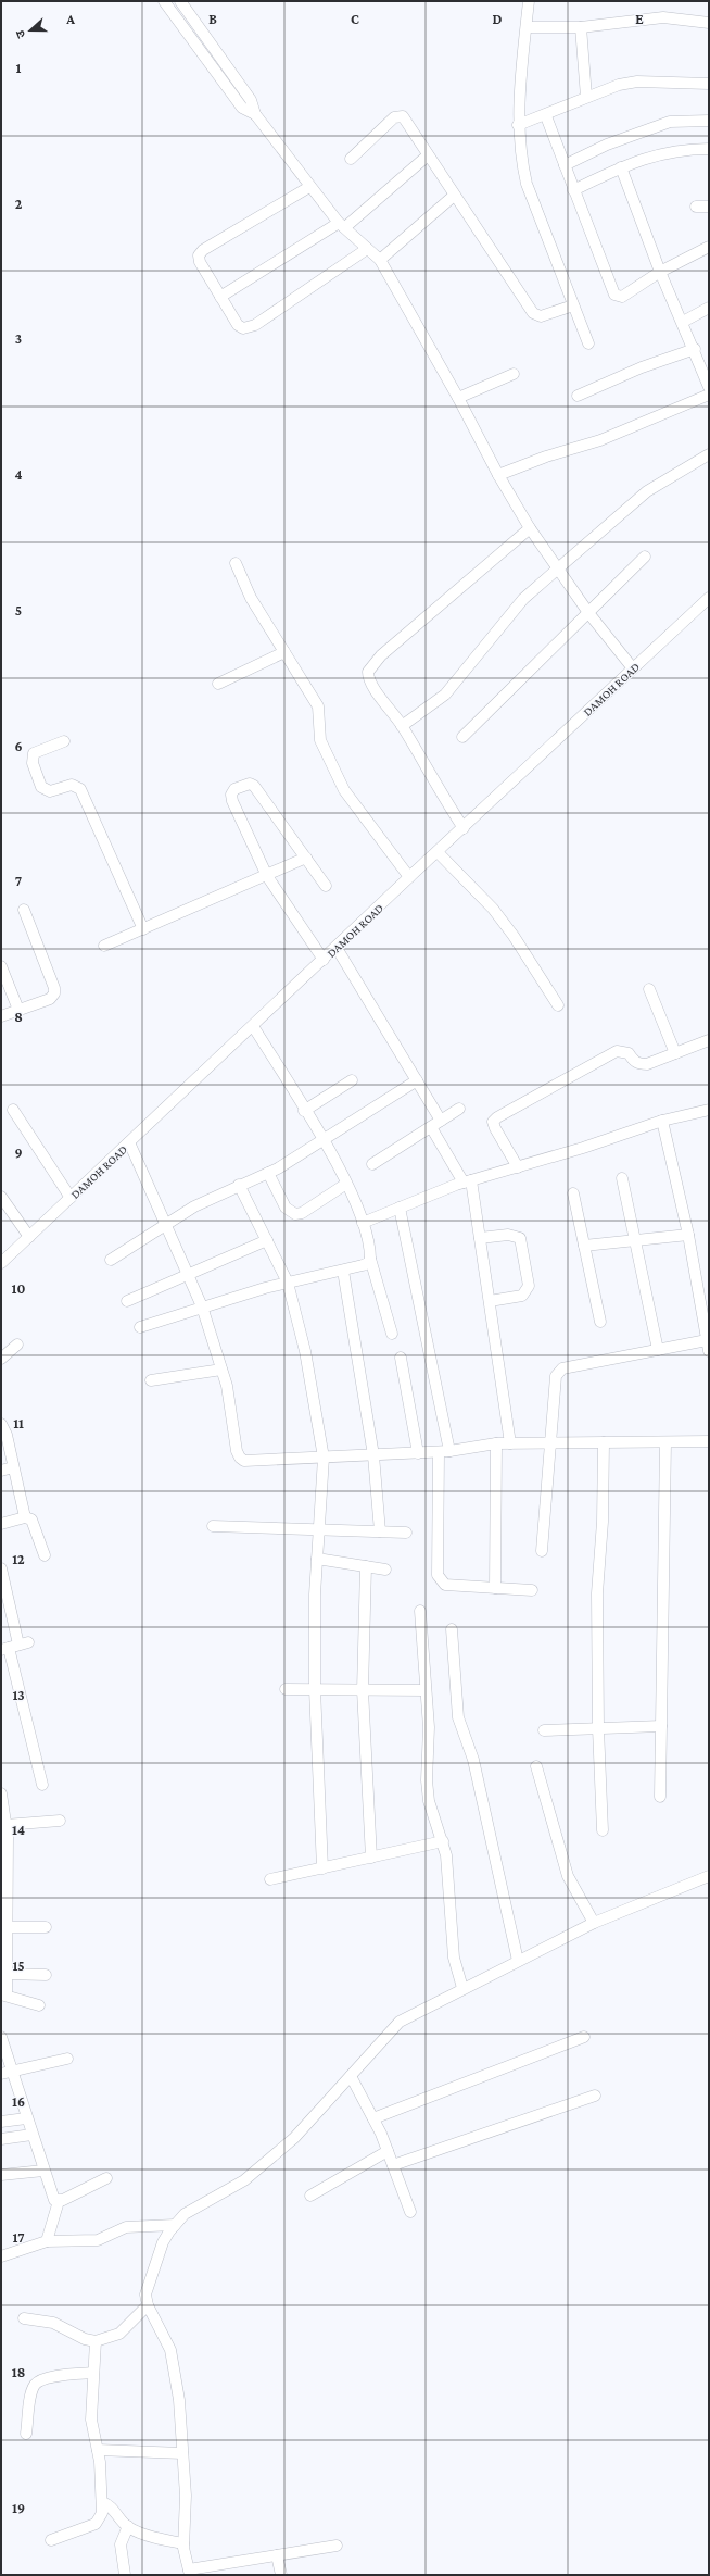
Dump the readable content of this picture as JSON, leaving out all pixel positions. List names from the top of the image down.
{
  "streets": {
    "street": ["DAMOH ROAD"]
  },
  "north": "left",
  "grid": {
    "columns": [
      "A",
      "B",
      "C",
      "D",
      "E"
    ],
    "rows": [
      "1",
      "2",
      "3",
      "4",
      "5",
      "6",
      "7",
      "8",
      "9",
      "10",
      "11",
      "12",
      "13",
      "14",
      "15",
      "16",
      "17",
      "18",
      "19"
    ]
  }
}
